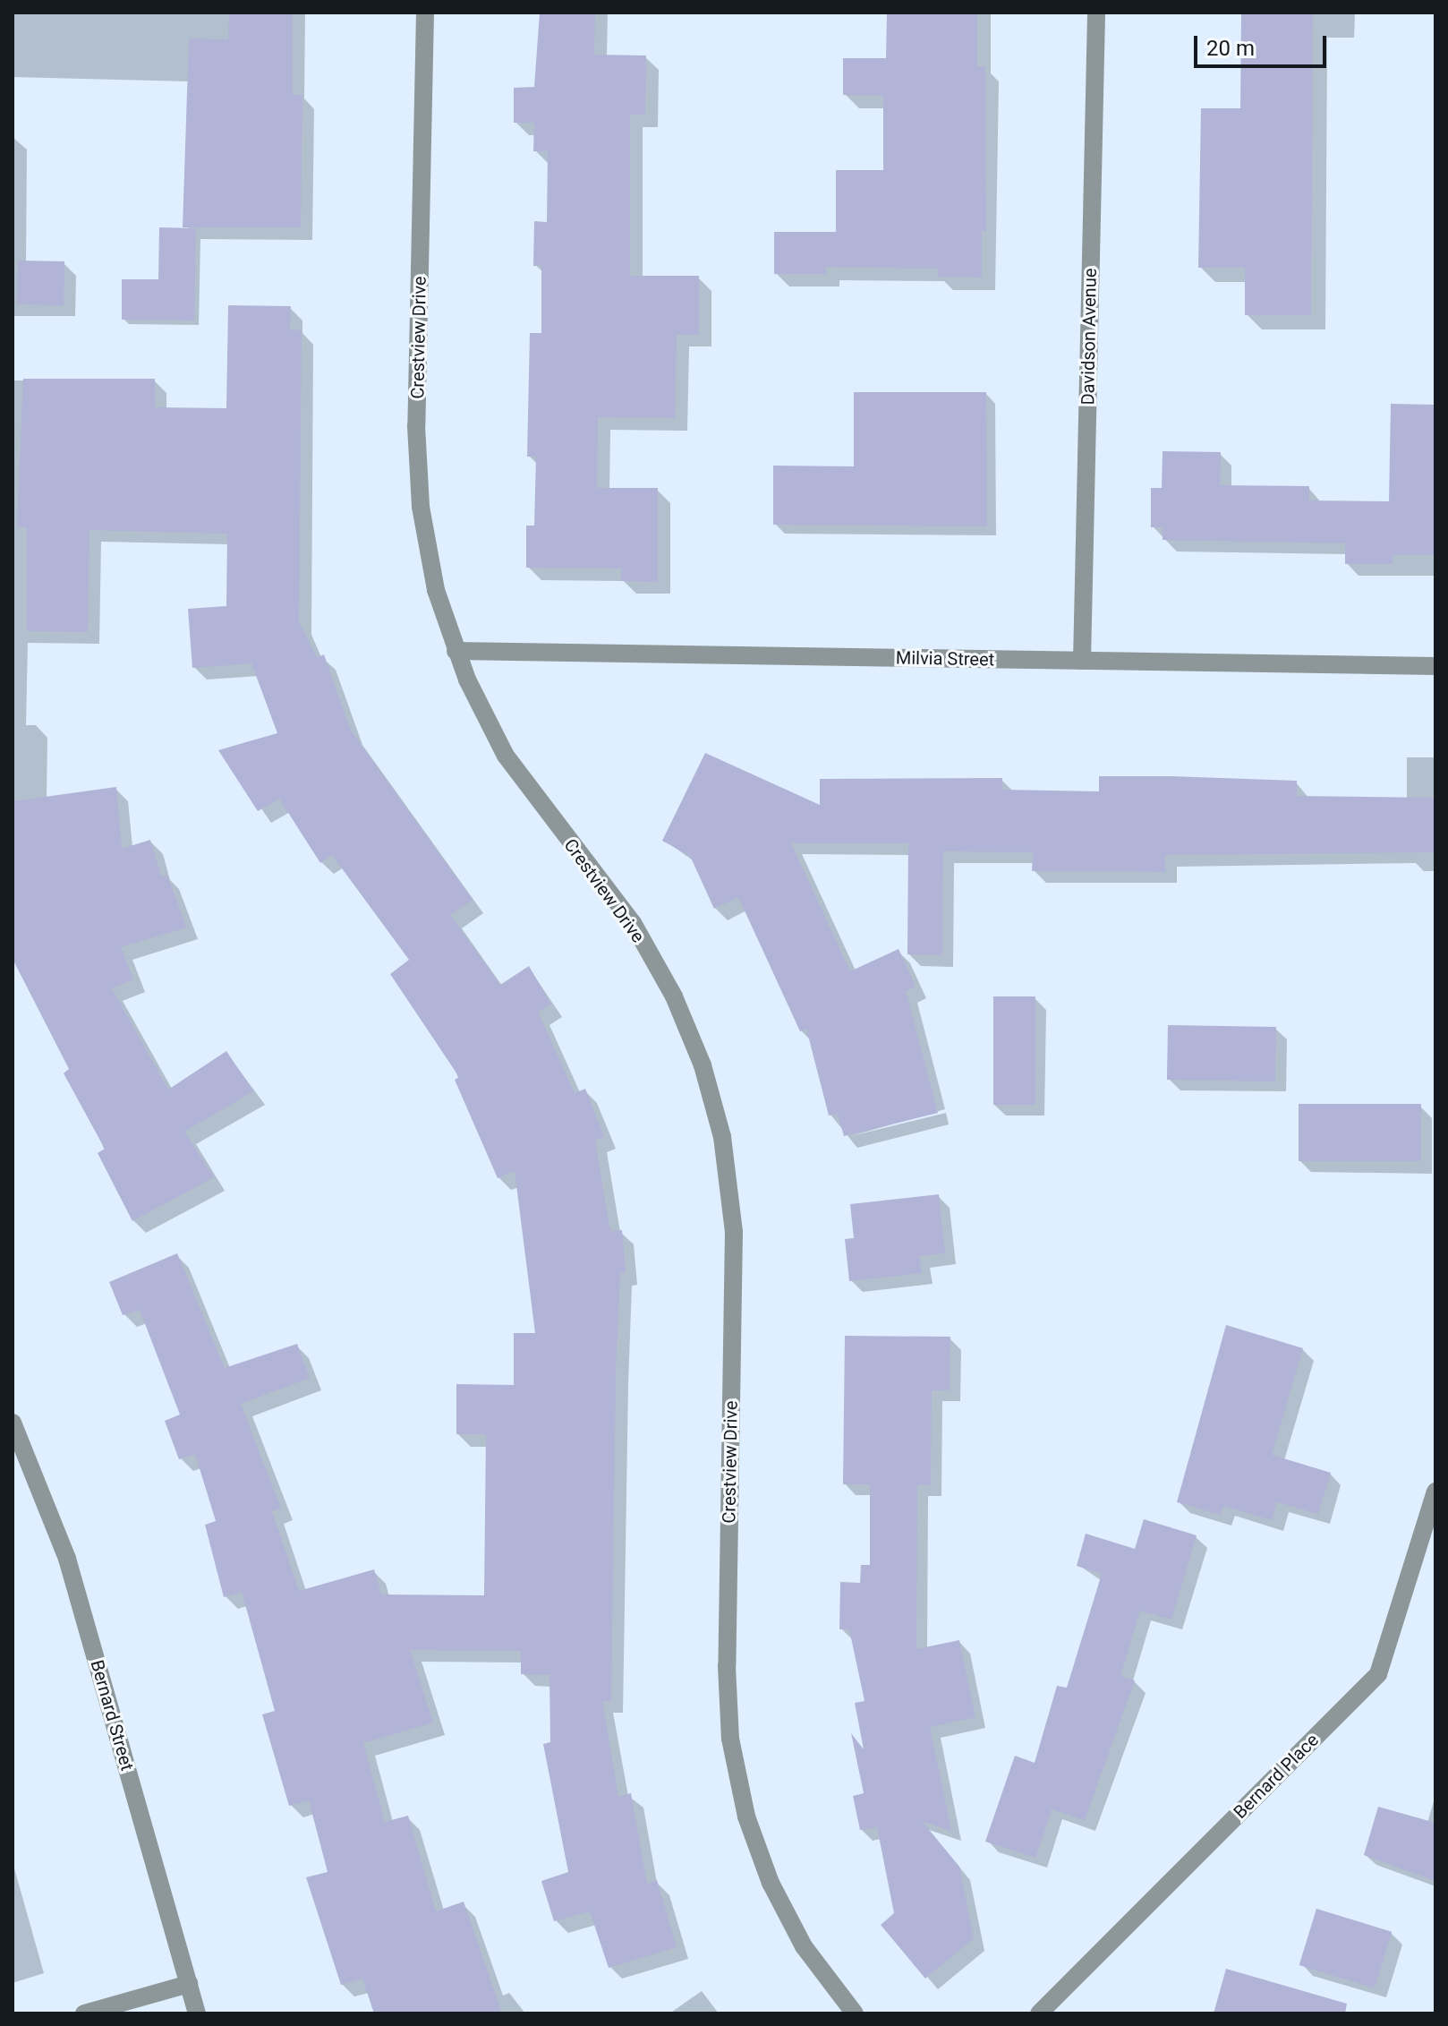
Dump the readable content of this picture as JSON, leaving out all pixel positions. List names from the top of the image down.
{
  "streets": {
    "street": [
      "Davidson Avenue",
      "Crestview Drive",
      "Milvia Street",
      "Bernard Street",
      "Bernard Place"
    ]
  },
  "crossings": [
    ["Davidson Avenue", "Milvia Street"],
    ["Crestview Drive", "Milvia Street"]
  ],
  "scale_bar": "20 m"
}
